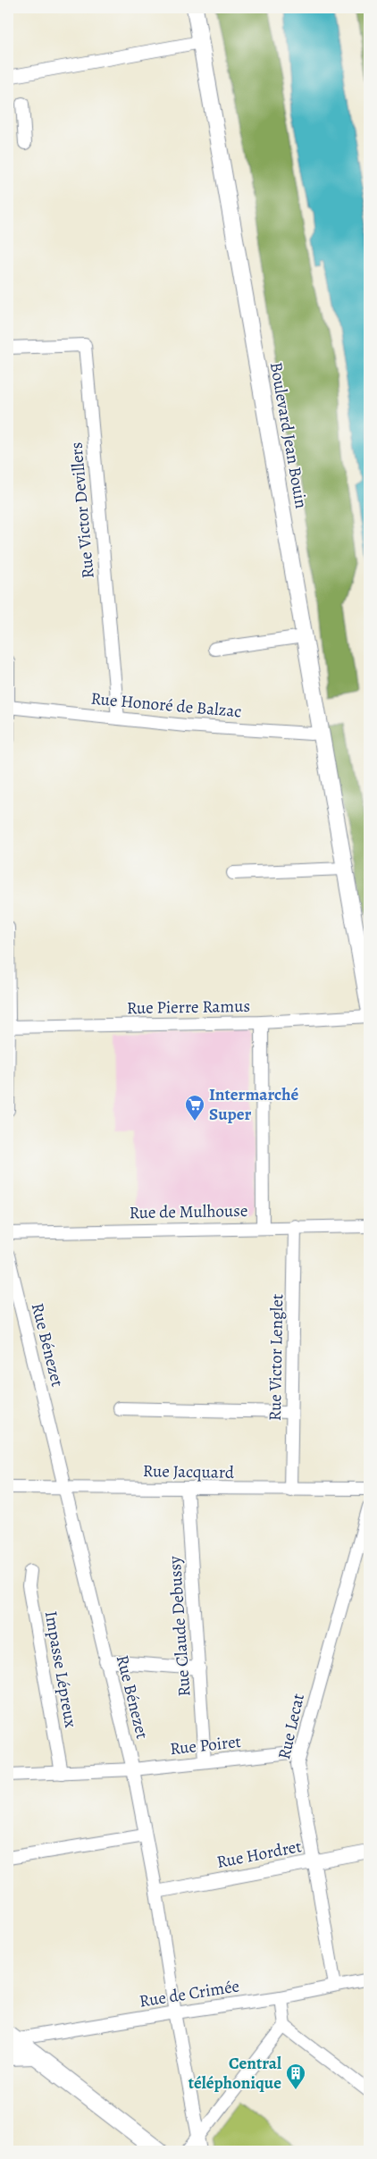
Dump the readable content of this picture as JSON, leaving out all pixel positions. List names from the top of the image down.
{
  "streets": {
    "street": [
      "Boulevard Jean Bouin",
      "Rue Victor Devillers",
      "Rue Honoré de Balzac",
      "Rue Pierre Ramus",
      "Rue de Mulhouse",
      "Rue Bénezet",
      "Rue Victor Lenglet",
      "Rue Jacquard",
      "Rue Claude Debussy",
      "Impasse Lépreux",
      "Rue Lecat",
      "Rue Poiret",
      "Rue Hordret",
      "Rue de Crimée"
    ]
  },
  "crossings": [
    ["Boulevard Jean Bouin", "Rue Honoré de Balzac"],
    ["Rue Victor Devillers", "Rue Honoré de Balzac"],
    ["Rue de Mulhouse", "Rue Victor Lenglet"],
    ["Rue Bénezet", "Rue Jacquard"],
    ["Rue Bénezet", "Rue Poiret"],
    ["Rue Bénezet", "Rue Hordret"],
    ["Rue Bénezet", "Rue de Crimée"],
    ["Rue Victor Lenglet", "Rue Jacquard"],
    ["Rue Jacquard", "Rue Claude Debussy"],
    ["Rue Claude Debussy", "Rue Poiret"],
    ["Impasse Lépreux", "Rue Poiret"],
    ["Rue Lecat", "Rue Poiret"],
    ["Rue Lecat", "Rue Hordret"],
    ["Rue Lecat", "Rue de Crimée"]
  ],
  "places": {
    "supermarket": ["Intermarché Super"],
    "building": ["Central téléphonique"]
  }
}
